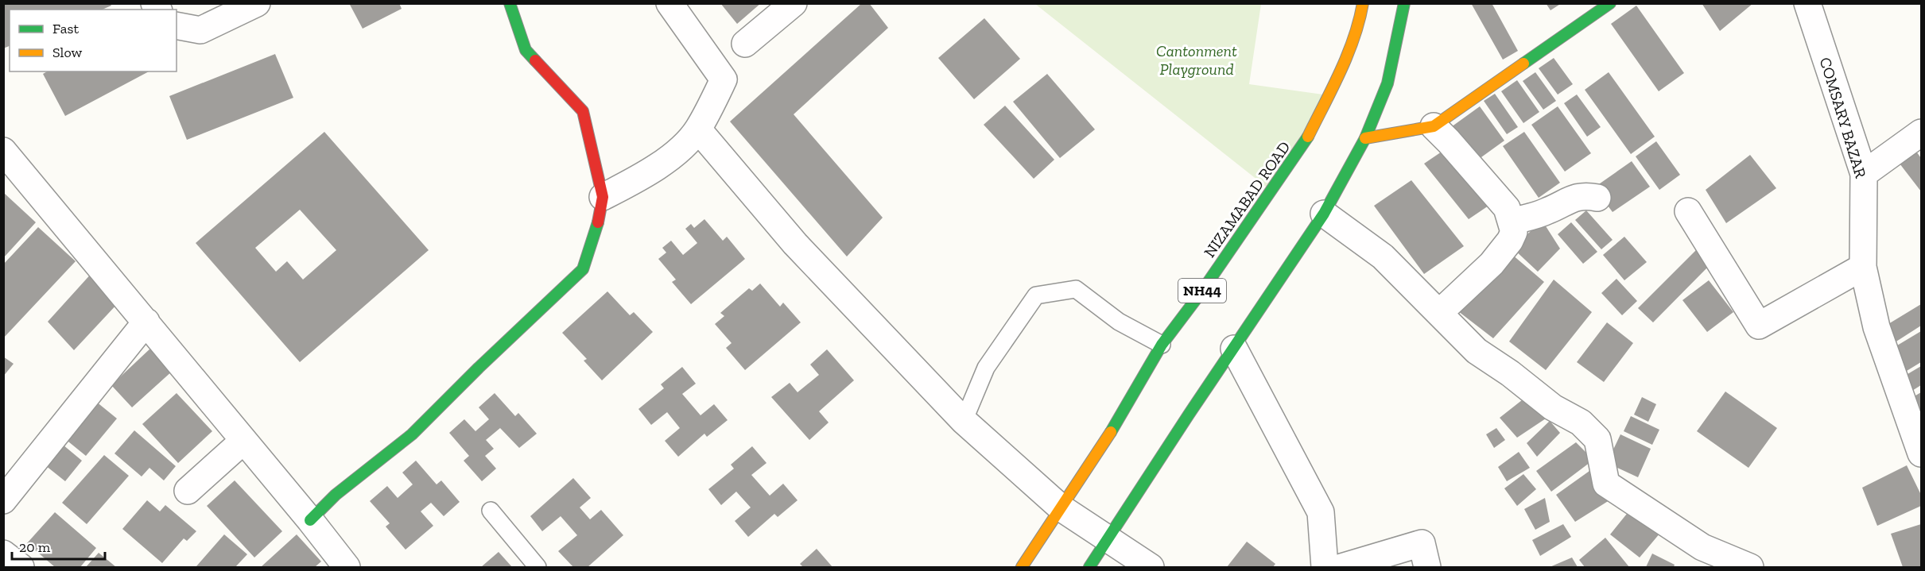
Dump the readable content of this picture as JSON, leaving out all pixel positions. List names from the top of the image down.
{
  "streets": {
    "main road": ["NIZAMABAD ROAD", "NH44"],
    "street": ["COMSARY BAZAR"]
  },
  "parks": ["Cantonment Playground"],
  "legend": ["Fast", "Slow"],
  "scale_bar": "20 m"
}
